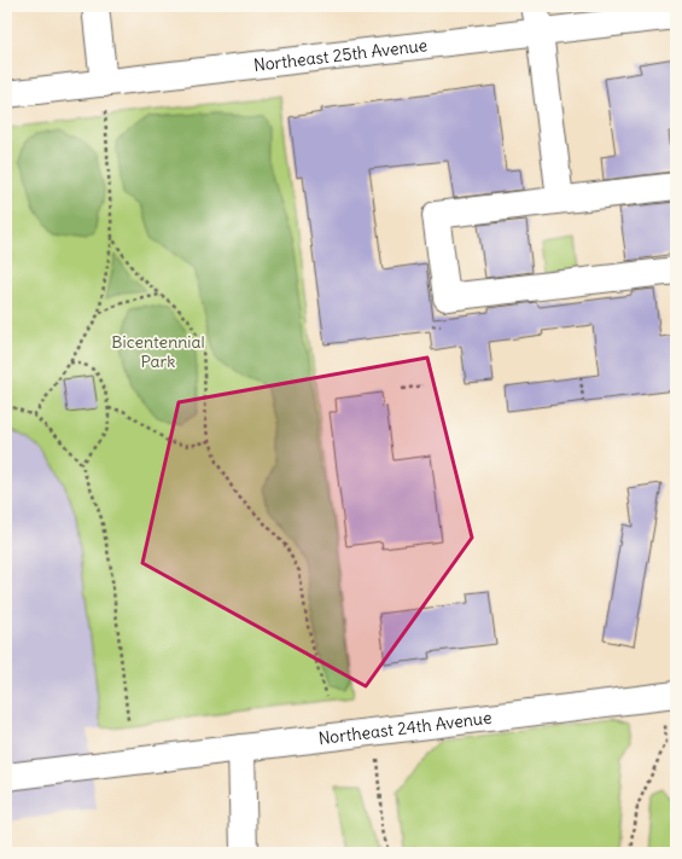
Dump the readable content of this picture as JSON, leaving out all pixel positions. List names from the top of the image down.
{
  "streets": {
    "street": ["Northeast 25th Avenue", "Northeast 24th Avenue"]
  },
  "parks": ["Bicentennial Park"]
}
